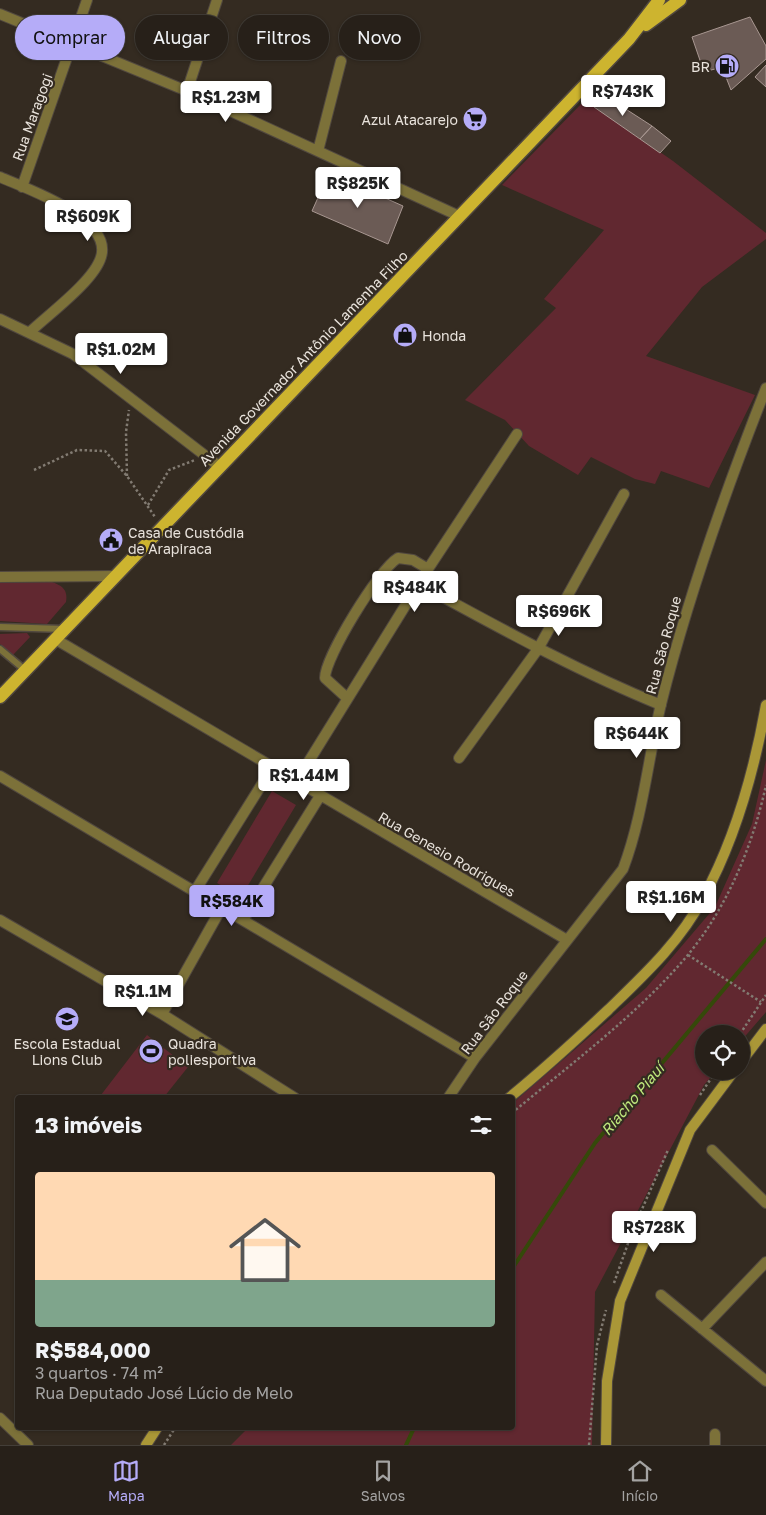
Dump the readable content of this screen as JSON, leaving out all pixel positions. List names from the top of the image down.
{
  "streets": {
    "main road": ["Avenida Governador Antônio Lamenha Filho"],
    "street": ["Rua Maragogi", "Rua São Roque", "Rua Genesio Rodrigues"]
  },
  "crossings": [
    ["Avenida Governador Antônio Lamenha Filho", "Rua Genesio Rodrigues"],
    ["Rua São Roque", "Rua Genesio Rodrigues"]
  ],
  "water": ["Riacho Piauí"],
  "places": {
    "fuel station": ["BR"],
    "supermarket": ["Azul Atacarejo"],
    "shop": ["Honda"],
    "public building": ["Casa de Custódia de Arapiraca"],
    "school or university": ["Escola Estadual Lions Club"],
    "sports": ["Quadra poliesportiva"]
  },
  "page": {
    "chip": [
      "Comprar",
      "Alugar",
      "Filtros",
      "Novo"
    ],
    "price": [
      "R$743K",
      "R$1.23M",
      "R$825K",
      "R$609K",
      "R$1.02M",
      "R$484K",
      "R$696K",
      "R$644K",
      "R$1.44M",
      "R$1.16M",
      "R$584K",
      "R$1.1M",
      "R$728K"
    ],
    "heading": "13 imóveis",
    "list": [
      {
        "name": "R$584,000",
        "note": "3 quartos · 74 m² · Rua Deputado José Lúcio de Melo"
      }
    ],
    "tabs": ["Mapa", "Salvos", "Início"]
  }
}
